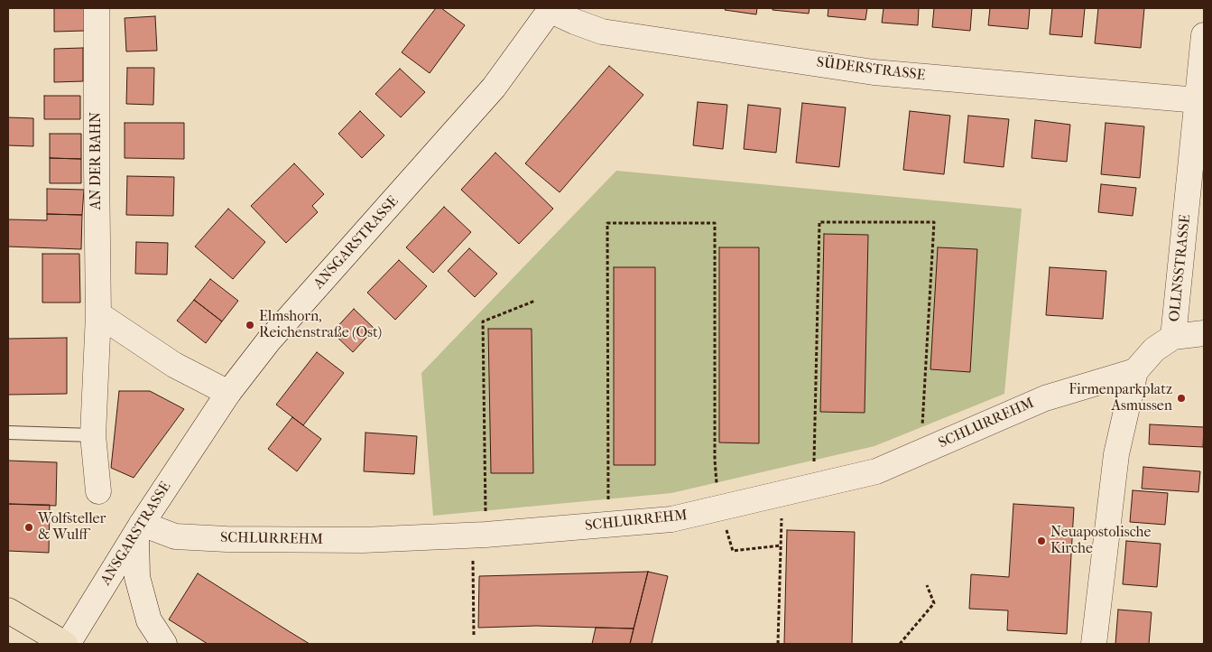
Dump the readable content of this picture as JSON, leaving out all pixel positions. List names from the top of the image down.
{
  "streets": {
    "street": [
      "SÜDERSTRASSE",
      "AN DER BAHN",
      "ANSGARSTRASSE",
      "OLLNSSTRASSE",
      "SCHLURREHM"
    ]
  },
  "crossings": [
    ["SÜDERSTRASSE", "ANSGARSTRASSE"],
    ["SÜDERSTRASSE", "OLLNSSTRASSE"],
    ["ANSGARSTRASSE", "SCHLURREHM"],
    ["OLLNSSTRASSE", "SCHLURREHM"]
  ],
  "places": [
    "Elmshorn, Reichenstraße (Ost)",
    "Firmenparkplatz Asmussen",
    "Wolfsteller & Wulff",
    "Neuapostolische Kirche"
  ]
}
